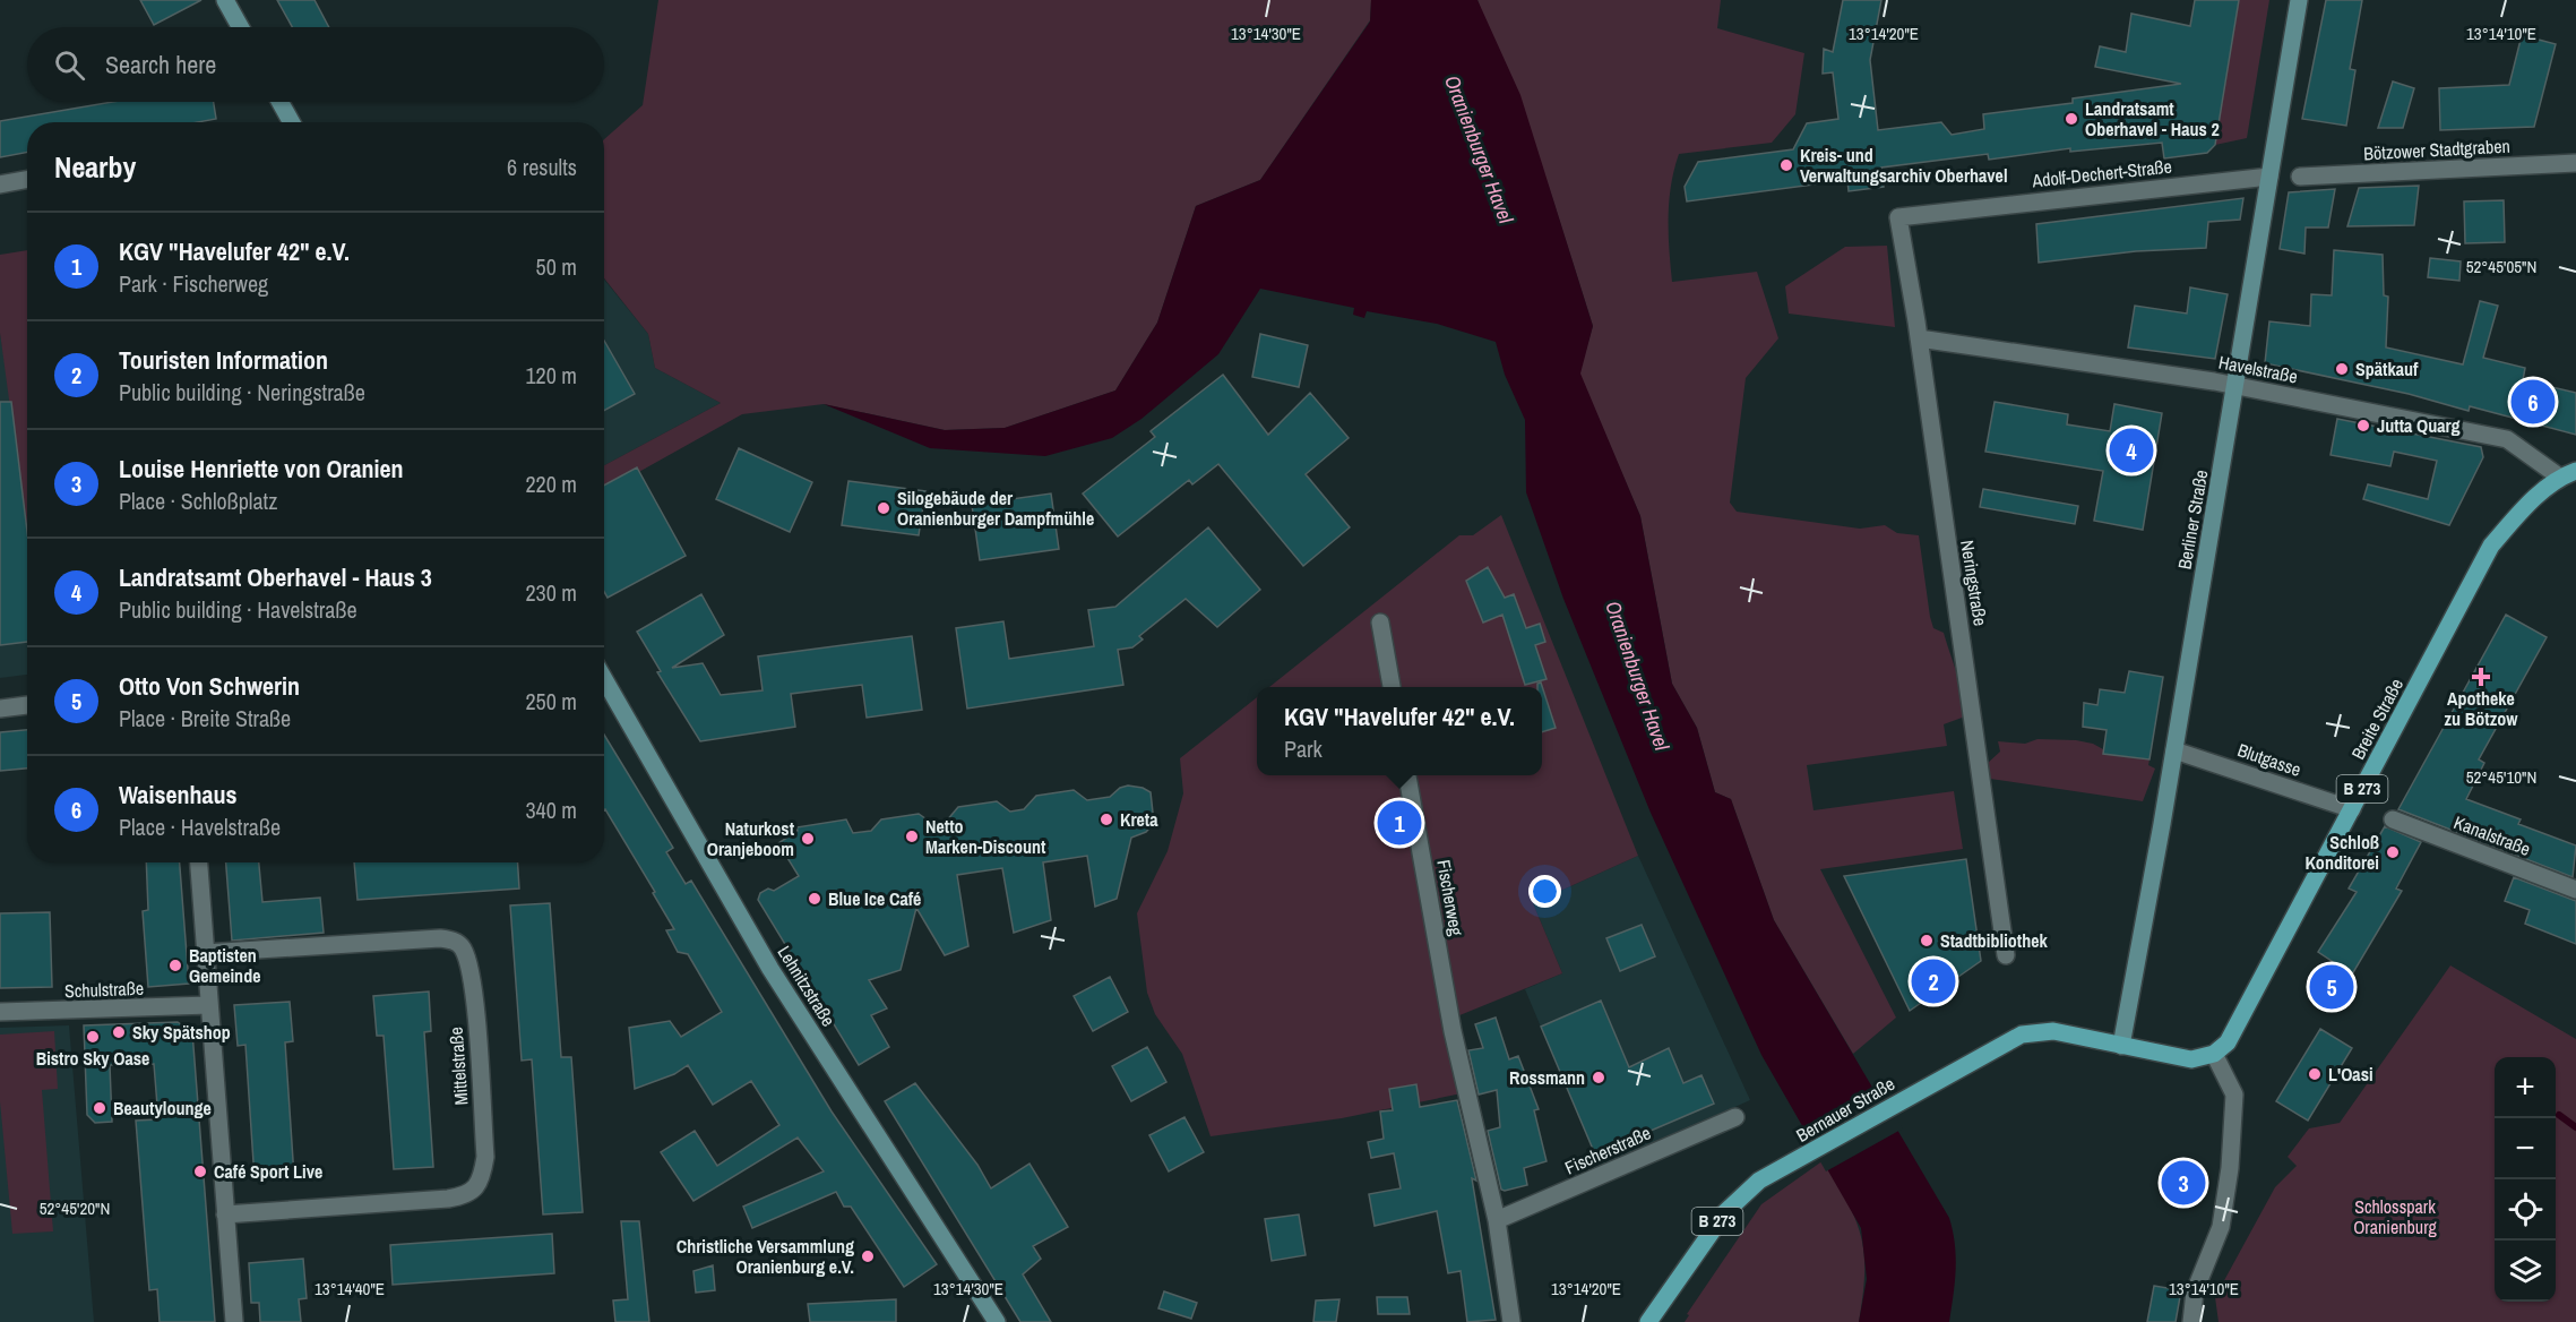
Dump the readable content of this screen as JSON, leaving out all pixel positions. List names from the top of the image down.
{
  "streets": {
    "main road": [
      "Berliner Straße",
      "Breite Straße",
      "B 273",
      "Lehnitzstraße",
      "Bernauer Straße"
    ],
    "street": [
      "Bötzower Stadtgraben",
      "Adolf-Dechert-Straße",
      "Havelstraße",
      "Neringstraße",
      "Blutgasse",
      "Kanalstraße",
      "Fischerweg",
      "Schulstraße",
      "Mittelstraße",
      "Fischerstraße"
    ]
  },
  "crossings": [
    ["Adolf-Dechert-Straße", "Berliner Straße"],
    ["Adolf-Dechert-Straße", "Neringstraße"],
    ["Havelstraße", "Berliner Straße"],
    ["Havelstraße", "Neringstraße"],
    ["Havelstraße", "Breite Straße"],
    ["Havelstraße", "B 273"],
    ["Berliner Straße", "Blutgasse"],
    ["Berliner Straße", "B 273"],
    ["Berliner Straße", "Bernauer Straße"],
    ["Breite Straße", "Blutgasse"],
    ["Breite Straße", "B 273"],
    ["B 273", "Bernauer Straße"],
    ["Fischerweg", "Fischerstraße"]
  ],
  "water": ["Oranienburger Havel"],
  "parks": ["Schlosspark Oranienburg"],
  "places": {
    "other": [
      "Landratsamt Oberhavel - Haus 2",
      "Kreis- und Verwaltungsarchiv Oberhavel",
      "Spätkauf",
      "Jutta Quarg",
      "Silogebäude der Oranienburger Dampfmühle",
      "Kreta",
      "Netto Marken-Discount",
      "Naturkost Oranjeboom",
      "Schloß Konditorei",
      "Blue Ice Café",
      "Stadtbibliothek",
      "Baptisten Gemeinde",
      "Sky Spätshop",
      "Bistro Sky Oase",
      "L'Oasi",
      "Rossmann",
      "Beautylounge",
      "Café Sport Live",
      "Christliche Versammlung Oranienburg e.V."
    ],
    "health": ["Apotheke zu Bötzow"]
  },
  "page": {
    "search": "Search here",
    "heading": ["Nearby", "6 results"],
    "list": [
      {
        "mark": "1",
        "name": "KGV \"Havelufer 42\" e.V.",
        "note": "Park · Fischerweg",
        "value": "50 m"
      },
      {
        "mark": "2",
        "name": "Touristen Information",
        "note": "Public building · Neringstraße",
        "value": "120 m"
      },
      {
        "mark": "3",
        "name": "Louise Henriette von Oranien",
        "note": "Place · Schloßplatz",
        "value": "220 m"
      },
      {
        "mark": "4",
        "name": "Landratsamt Oberhavel - Haus 3",
        "note": "Public building · Havelstraße",
        "value": "230 m"
      },
      {
        "mark": "5",
        "name": "Otto Von Schwerin",
        "note": "Place · Breite Straße",
        "value": "250 m"
      },
      {
        "mark": "6",
        "name": "Waisenhaus",
        "note": "Place · Havelstraße",
        "value": "340 m"
      }
    ],
    "pins": [
      "6",
      "4",
      "1",
      "2",
      "5",
      "3"
    ],
    "popup": ["KGV \"Havelufer 42\" e.V.", "Park"],
    "map_buttons": ["+", "−"]
  },
  "coordinates": [
    "13°14'30\"E",
    "13°14'20\"E",
    "13°14'10\"E",
    "52°45'05\"N",
    "52°45'10\"N",
    "52°45'20\"N",
    "13°14'40\"E"
  ]
}
